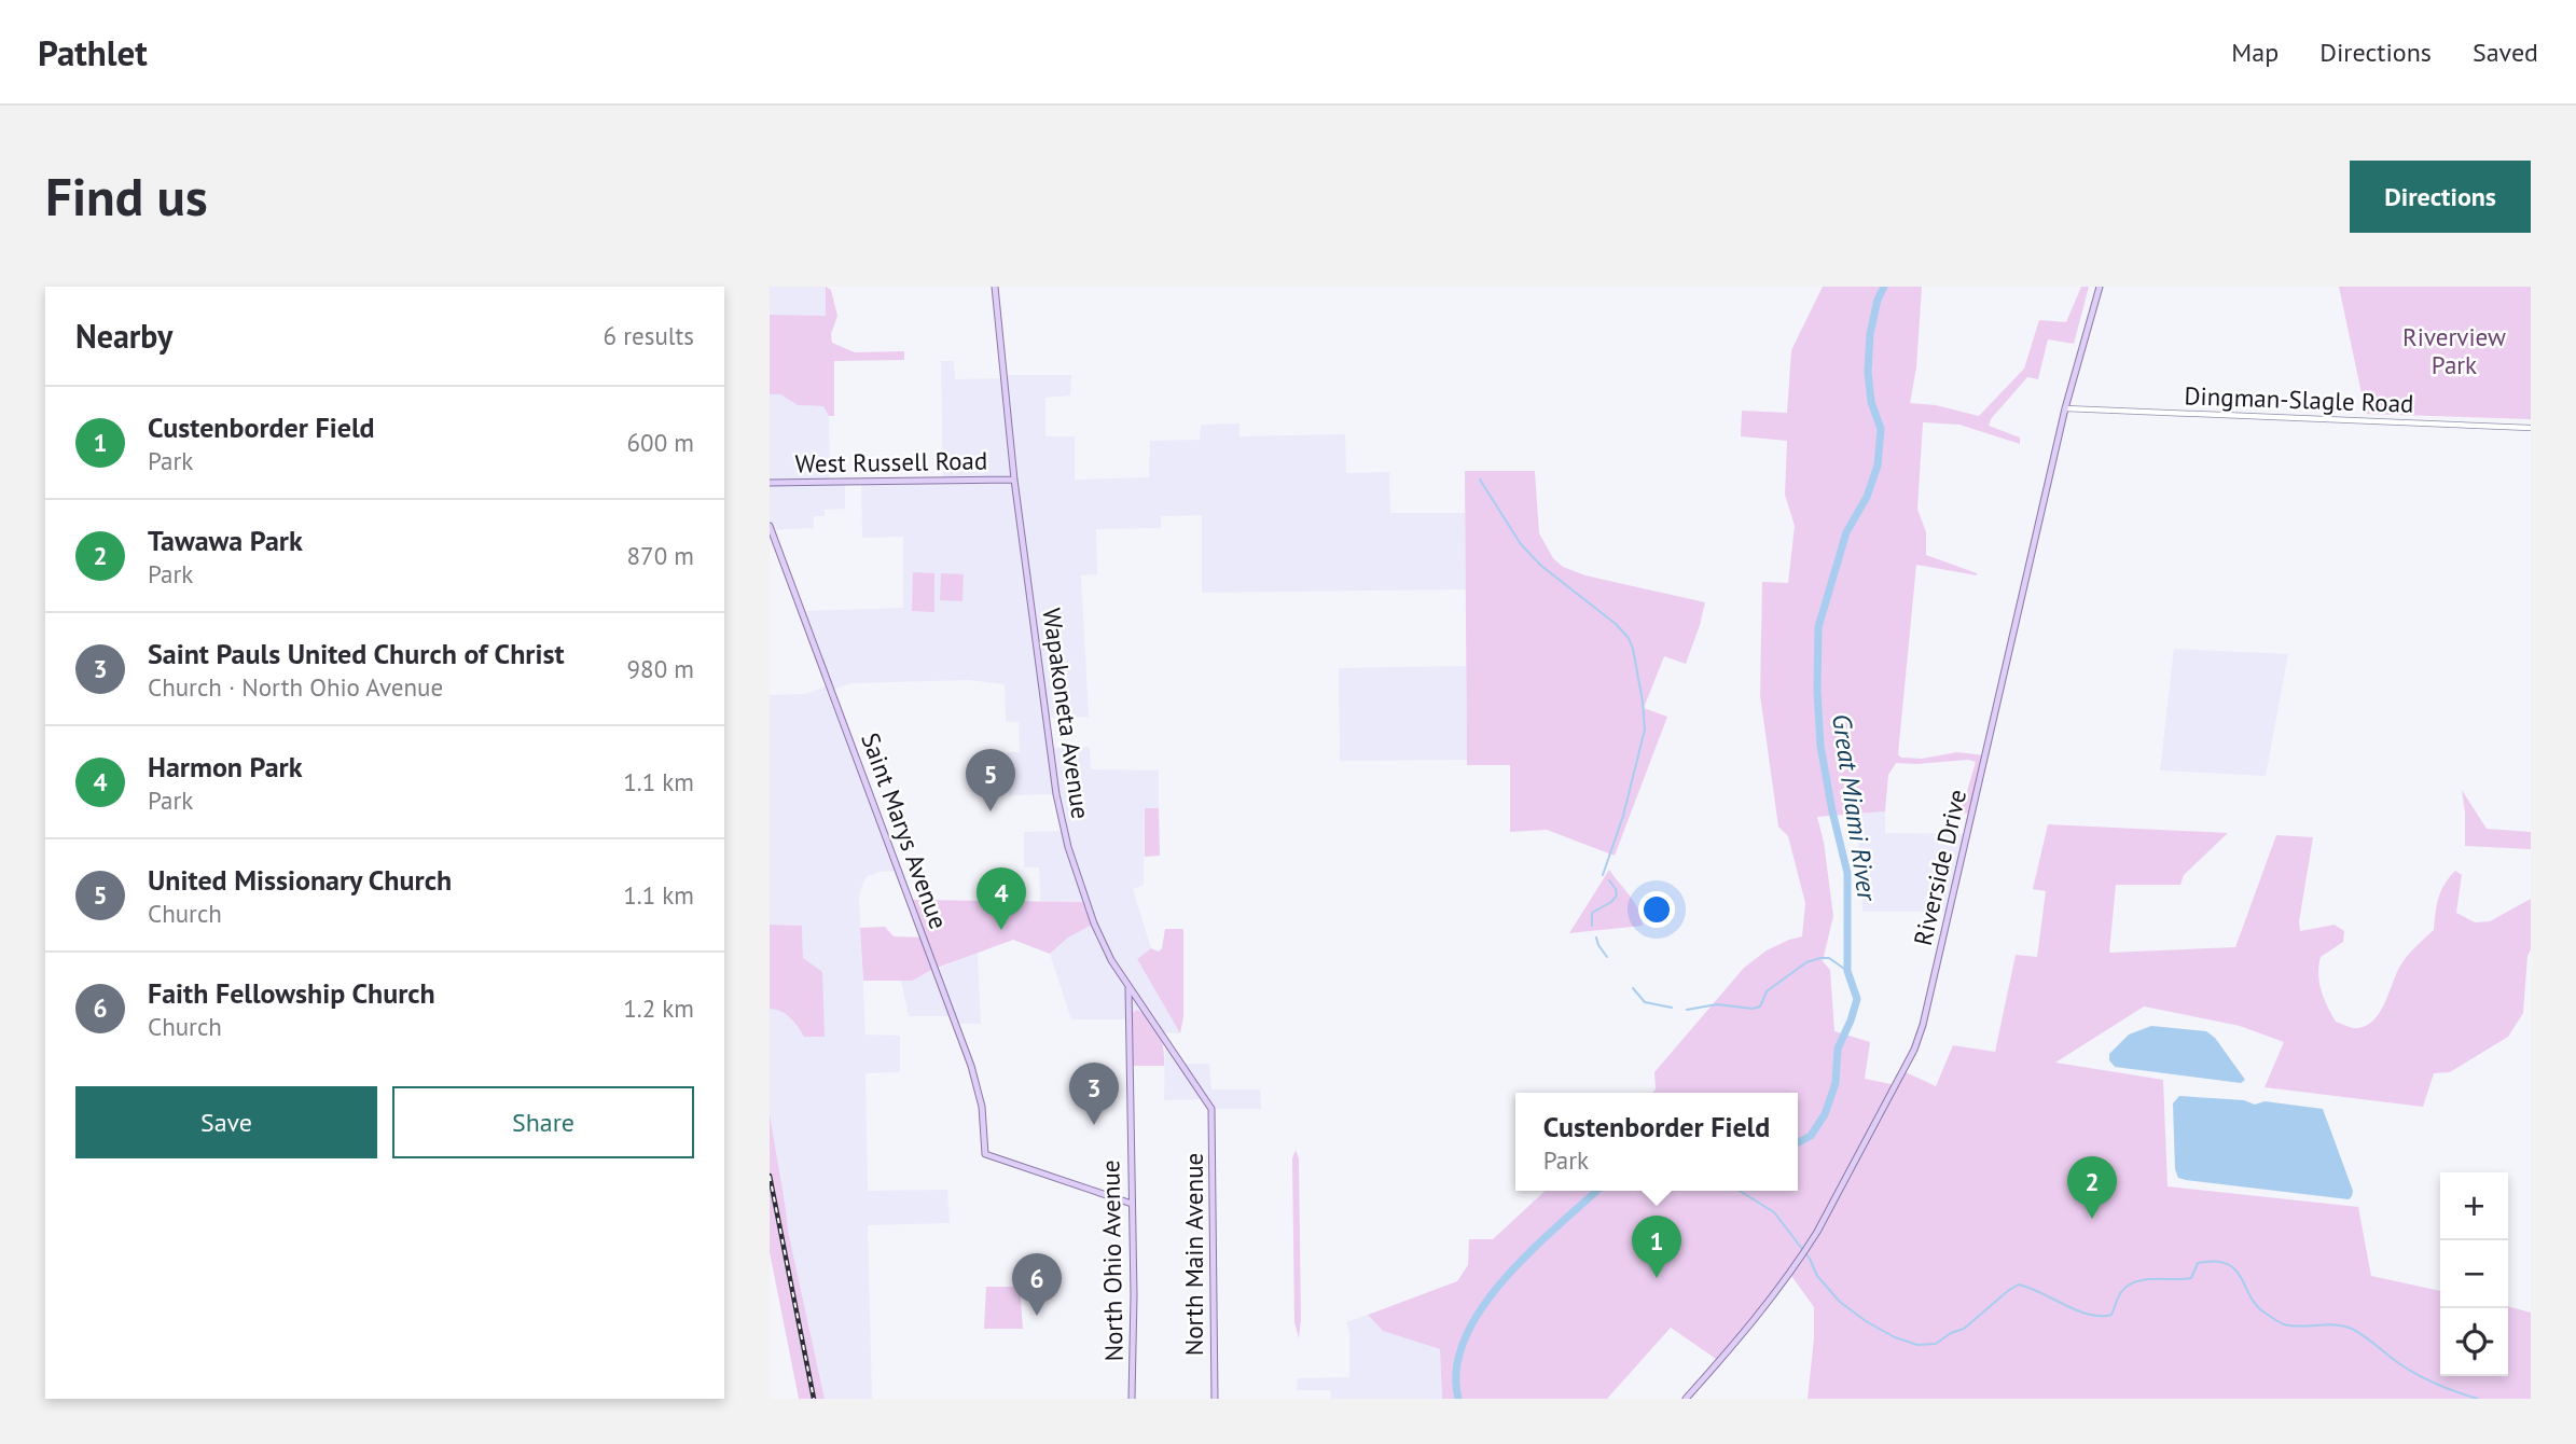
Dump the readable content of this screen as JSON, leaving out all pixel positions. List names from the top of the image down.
{
  "streets": {
    "main road": [
      "West Russell Road",
      "Wapakoneta Avenue",
      "Saint Marys Avenue",
      "Riverside Drive",
      "North Main Avenue",
      "North Ohio Avenue"
    ],
    "street": ["Dingman-Slagle Road"]
  },
  "crossings": [
    ["Dingman-Slagle Road", "Riverside Drive"],
    ["West Russell Road", "Wapakoneta Avenue"],
    ["Wapakoneta Avenue", "North Main Avenue"],
    ["Wapakoneta Avenue", "North Ohio Avenue"],
    ["Saint Marys Avenue", "North Ohio Avenue"]
  ],
  "water": ["Great Miami River"],
  "parks": ["Riverview Park"],
  "page": {
    "header": "Pathlet",
    "nav": ["Map", "Directions", "Saved"],
    "buttons": [
      "Directions",
      ["Save", "Share"]
    ],
    "title": "Find us",
    "heading": ["Nearby", "6 results"],
    "list": [
      {
        "mark": "1",
        "name": "Custenborder Field",
        "note": "Park",
        "value": "600 m"
      },
      {
        "mark": "2",
        "name": "Tawawa Park",
        "note": "Park",
        "value": "870 m"
      },
      {
        "mark": "3",
        "name": "Saint Pauls United Church of Christ",
        "note": "Church · North Ohio Avenue",
        "value": "980 m"
      },
      {
        "mark": "4",
        "name": "Harmon Park",
        "note": "Park",
        "value": "1.1 km"
      },
      {
        "mark": "5",
        "name": "United Missionary Church",
        "note": "Church",
        "value": "1.1 km"
      },
      {
        "mark": "6",
        "name": "Faith Fellowship Church",
        "note": "Church",
        "value": "1.2 km"
      }
    ],
    "pins": [
      "5",
      "4",
      "3",
      "2",
      "1",
      "6"
    ],
    "popup": ["Custenborder Field", "Park"],
    "map_buttons": ["+", "−"]
  }
}
